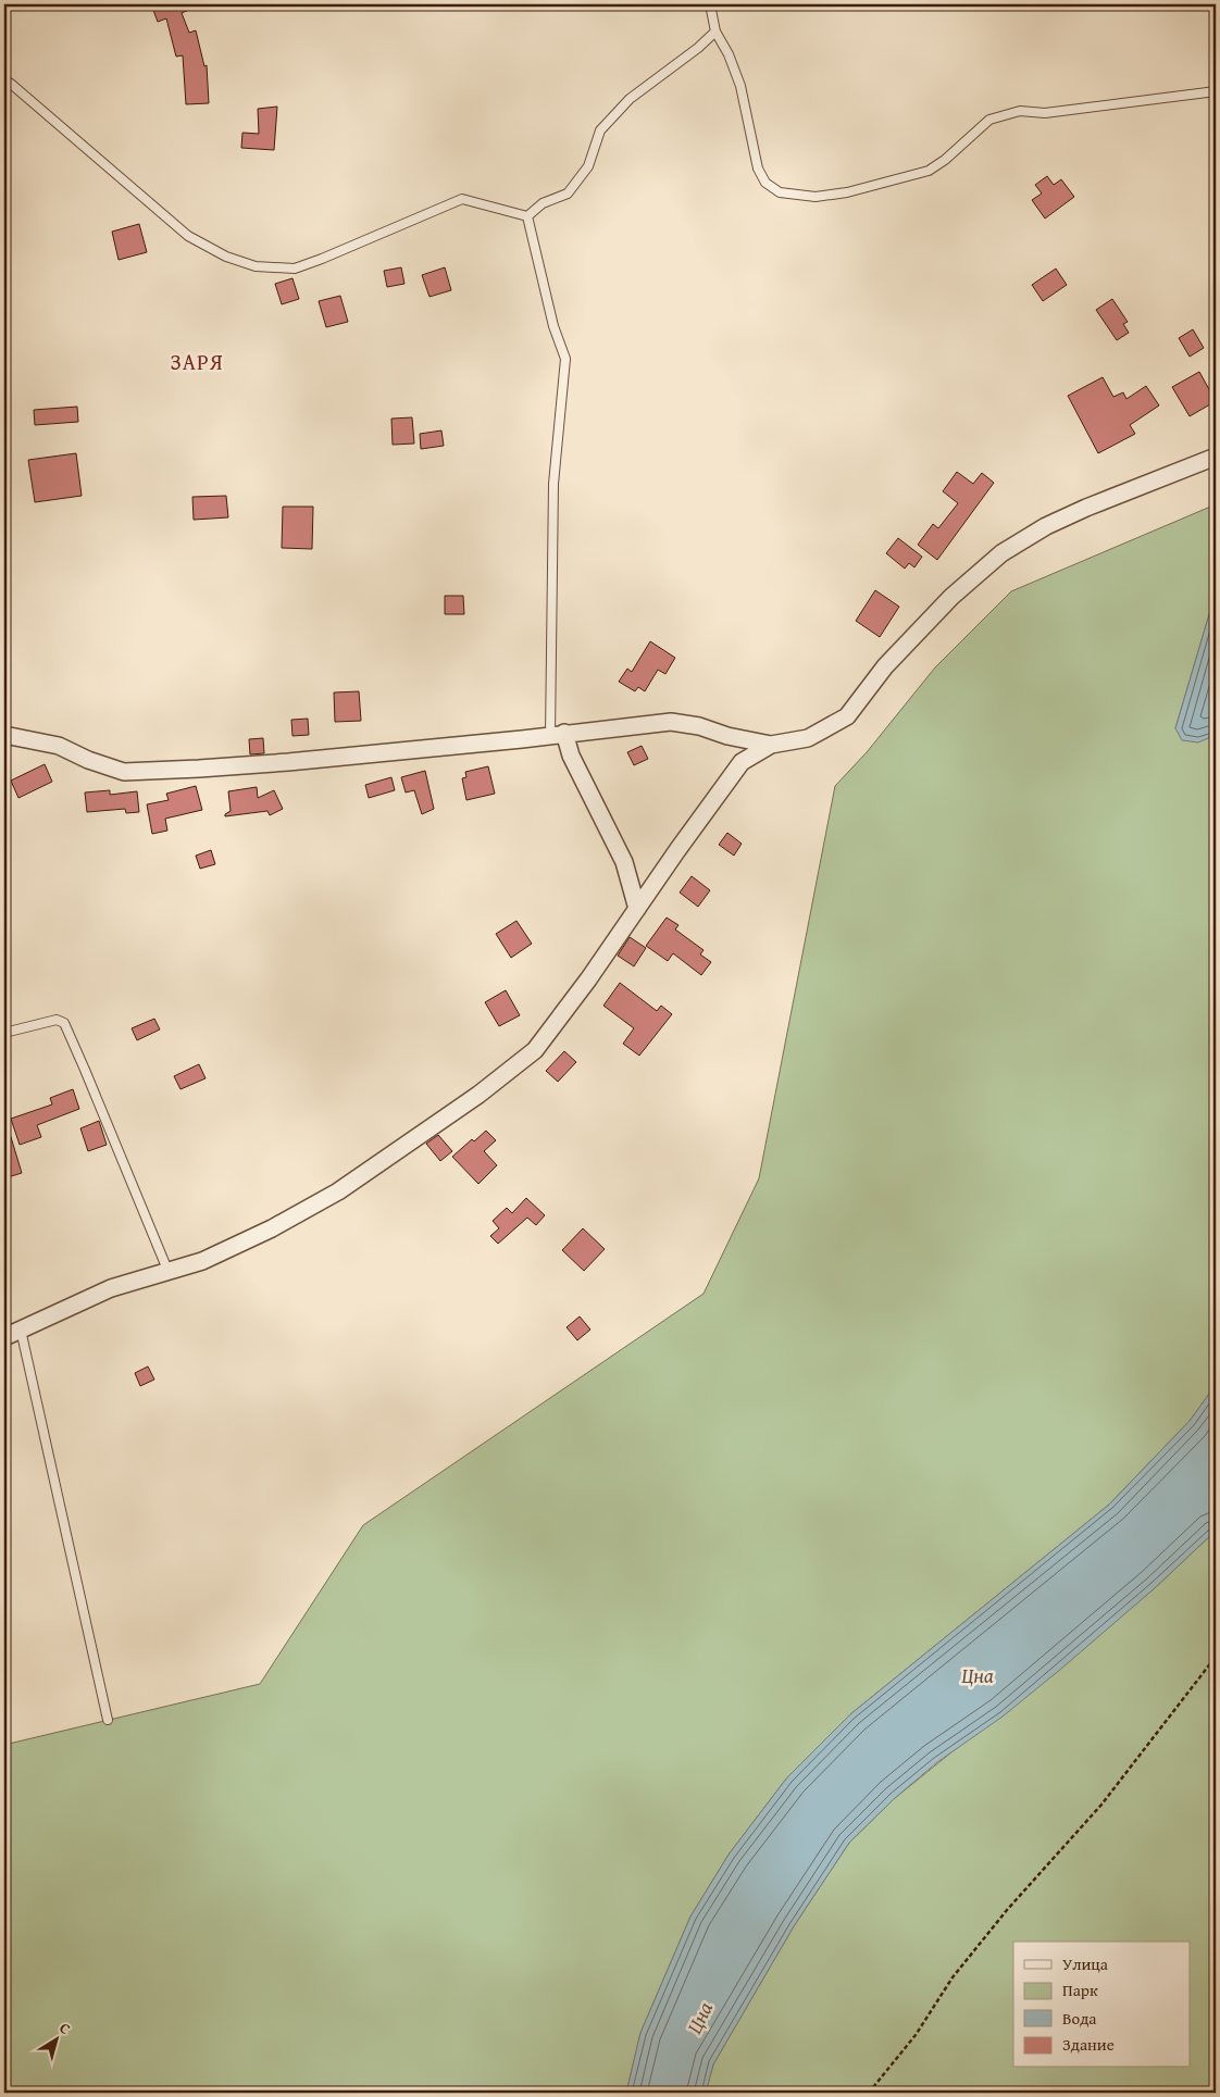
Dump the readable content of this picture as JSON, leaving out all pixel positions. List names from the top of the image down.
{
  "districts": ["ЗАРЯ"],
  "water": ["Цна"],
  "legend": [
    "Улица",
    "Парк",
    "Вода",
    "Здание"
  ],
  "north": "top right"
}
